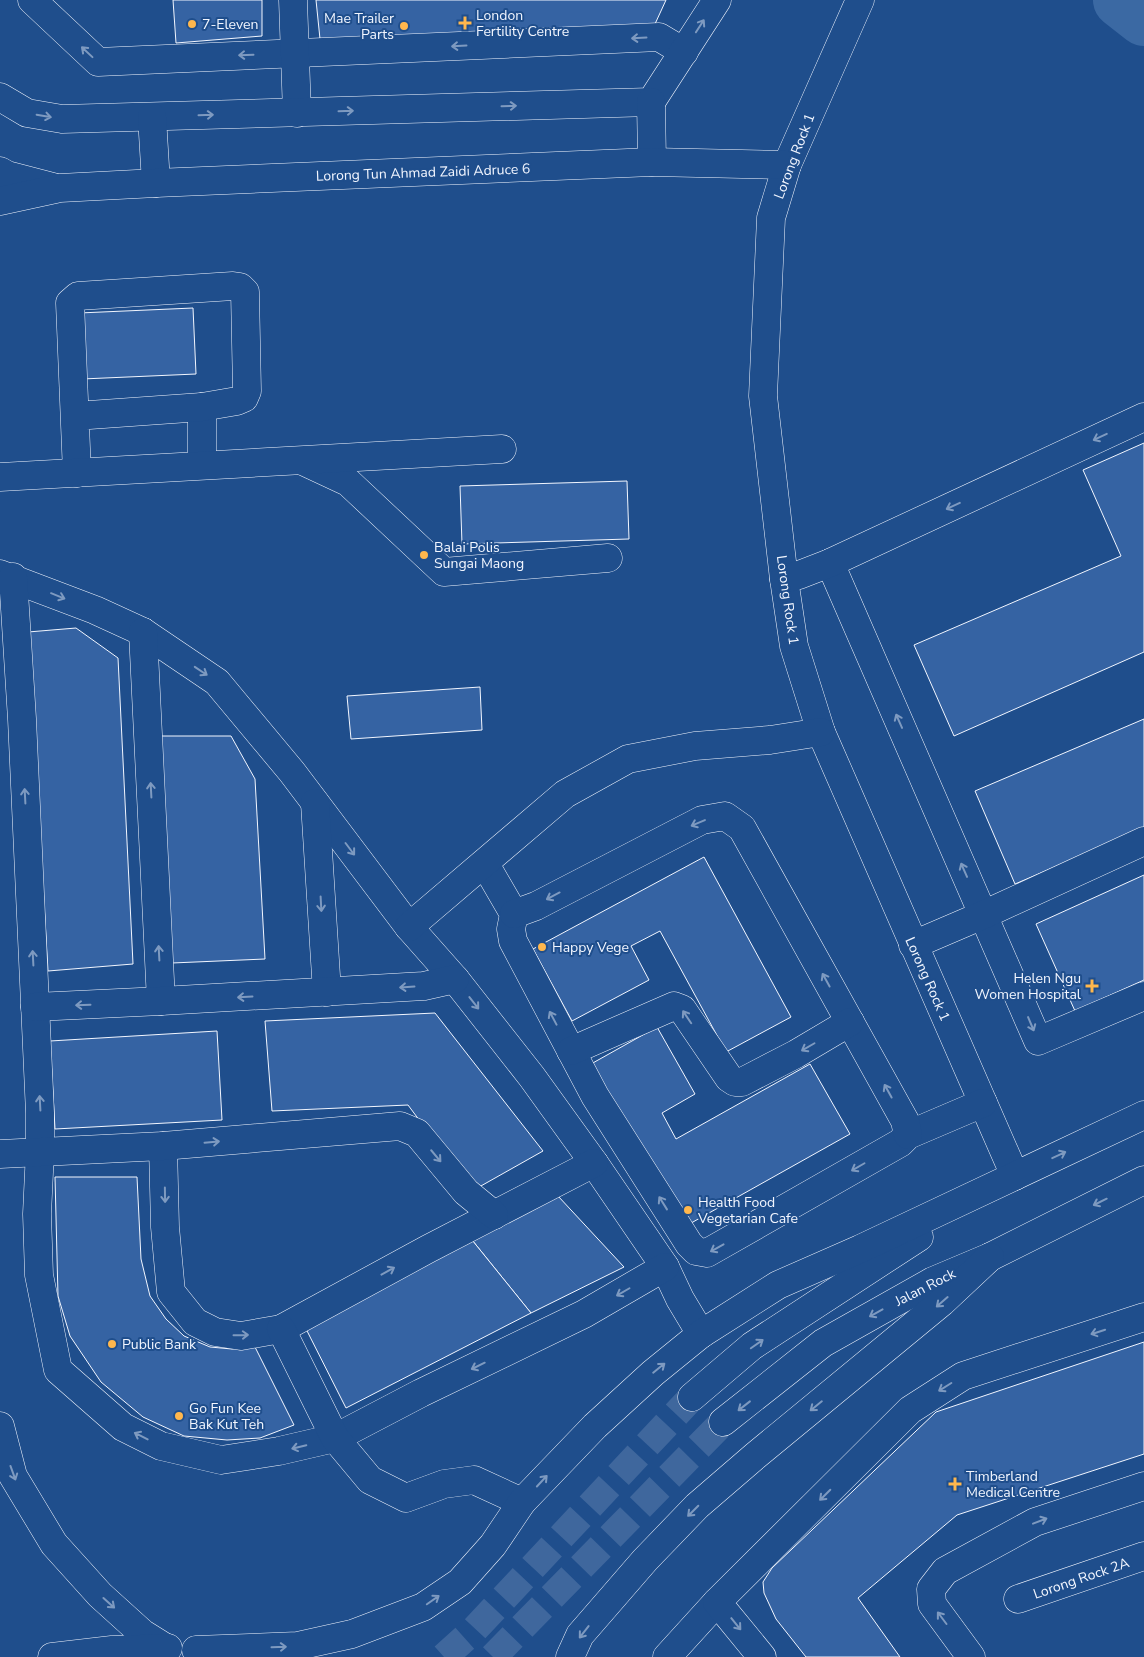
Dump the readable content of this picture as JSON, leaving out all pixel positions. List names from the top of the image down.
{
  "streets": {
    "main road": [
      "Lorong Rock 1",
      "Lorong Tun Ahmad Zaidi Adruce 6",
      "Jalan Rock",
      "Lorong Rock 2A"
    ]
  },
  "crossings": [
    ["Lorong Rock 1", "Lorong Tun Ahmad Zaidi Adruce 6"]
  ],
  "places": {
    "health": ["London Fertility Centre", "Helen Ngu Women Hospital", "Timberland Medical Centre"],
    "other": [
      "7-Eleven",
      "Mae Trailer Parts",
      "Balai Polis Sungai Maong",
      "Happy Vege",
      "Health Food Vegetarian Cafe",
      "Public Bank",
      "Go Fun Kee Bak Kut Teh"
    ]
  }
}
